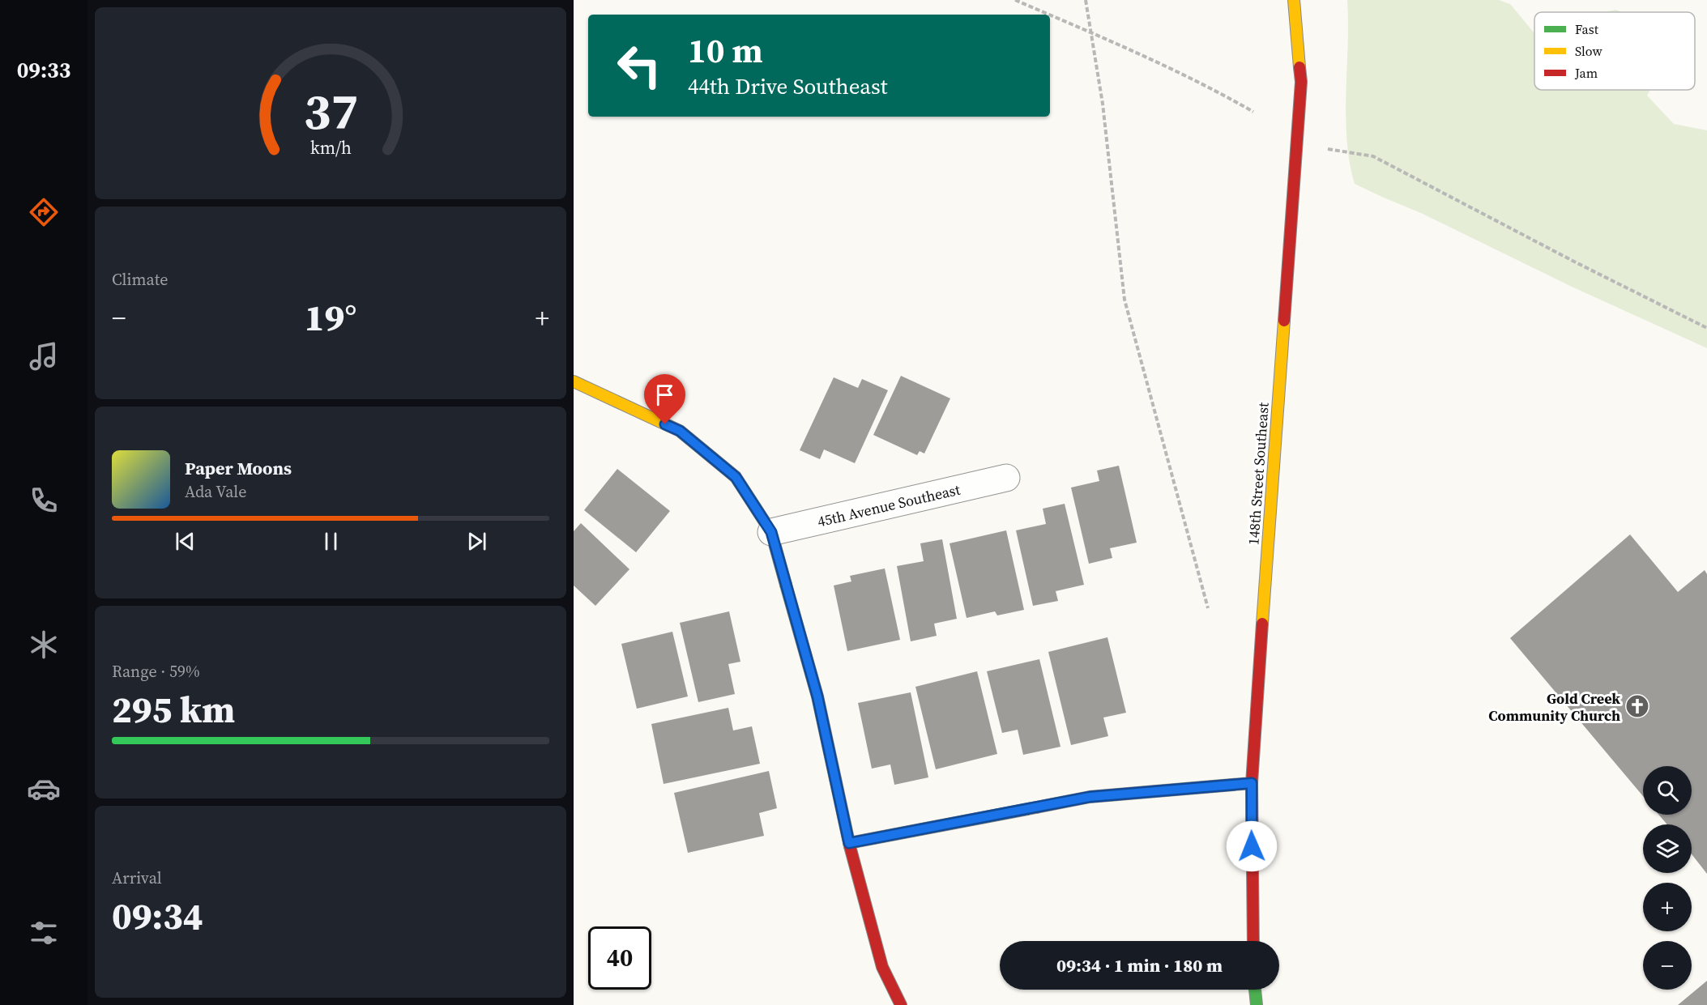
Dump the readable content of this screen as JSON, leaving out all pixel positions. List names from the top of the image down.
{
  "streets": {
    "street": ["148th Street Southeast", "45th Avenue Southeast"]
  },
  "places": {
    "church": ["Gold Creek Community Church"]
  },
  "legend": ["Fast", "Slow", "Jam"],
  "page": {
    "tabs": "09:33",
    "turn": ["10 m", "44th Drive Southeast"],
    "tile": [
      "Climate",
      ["Range · 59%", "295 km"],
      ["Arrival", "09:34"]
    ],
    "heat": ["−", "19°", "+"],
    "song": ["Paper Moons", "Ada Vale"],
    "map_buttons": ["+", "−"],
    "limit": "40",
    "trip": "09:34 · 1 min · 180 m",
    "gauge": ["37", "km/h"]
  }
}
